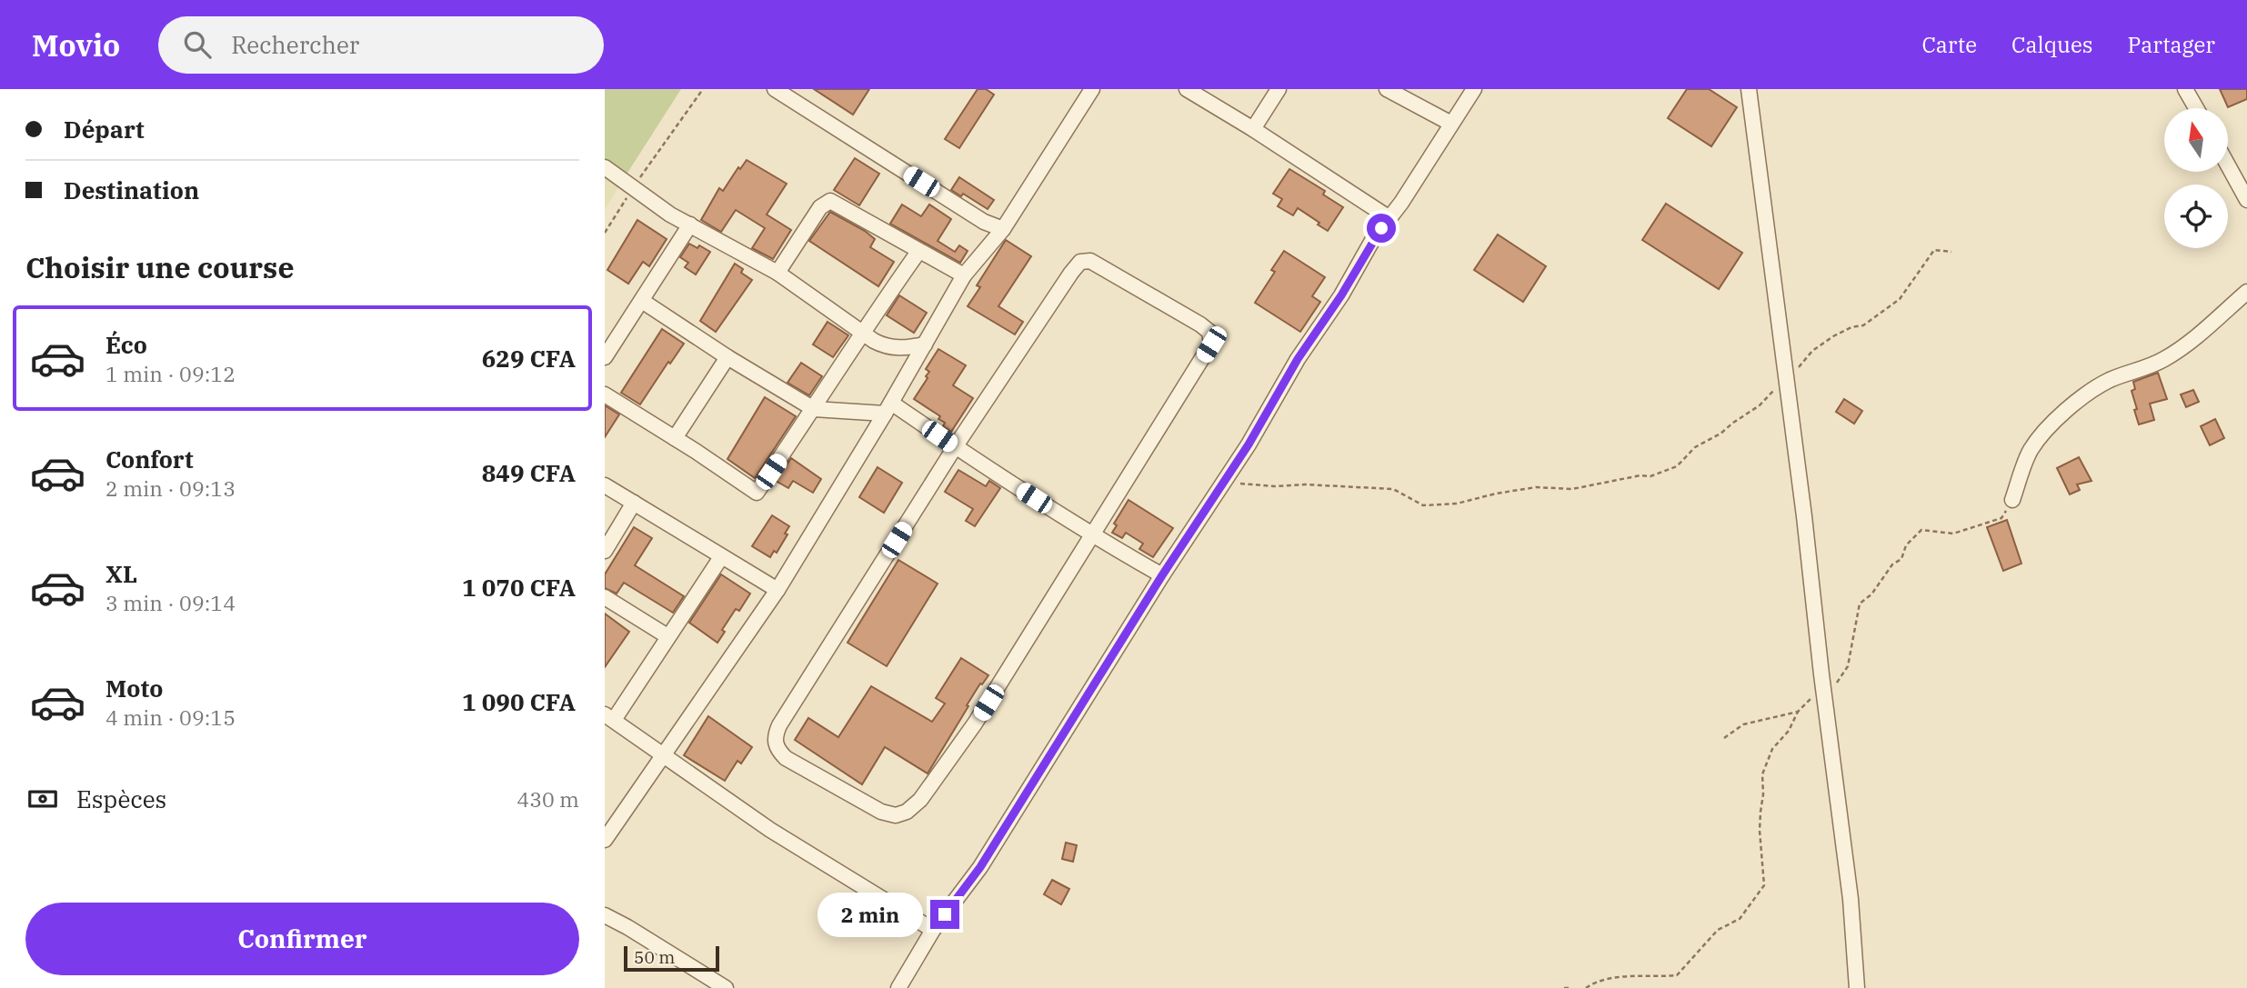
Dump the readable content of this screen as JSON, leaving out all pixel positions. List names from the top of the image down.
{
  "scale_bar": "50 m",
  "north": "top",
  "page": {
    "header": "Movio",
    "search": "Rechercher",
    "nav": ["Carte", "Calques", "Partager"],
    "banner": ["Départ", "Destination"],
    "heading": "Choisir une course",
    "list": [
      {
        "name": "Éco",
        "note": "1 min · 09:12",
        "value": "629 CFA"
      },
      {
        "name": "Confort",
        "note": "2 min · 09:13",
        "value": "849 CFA"
      },
      {
        "name": "XL",
        "note": "3 min · 09:14",
        "value": "1 070 CFA"
      },
      {
        "name": "Moto",
        "note": "4 min · 09:15",
        "value": "1 090 CFA"
      }
    ],
    "pay": ["Espèces", "430 m"],
    "buttons": "Confirmer",
    "bubble": "2 min",
    "scale": "50 m"
  }
}
